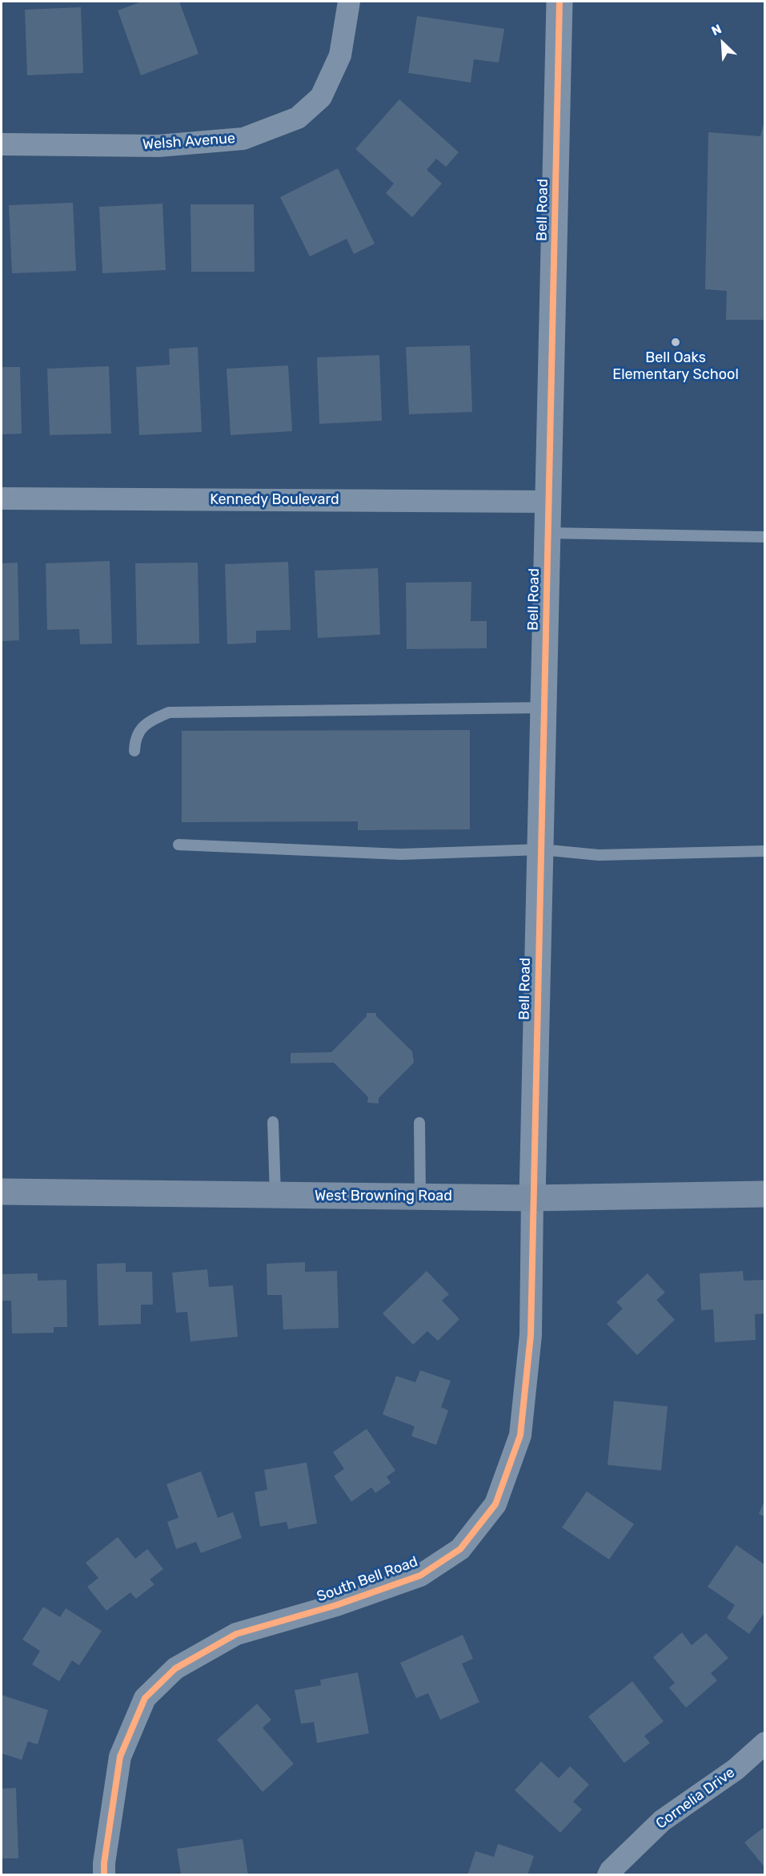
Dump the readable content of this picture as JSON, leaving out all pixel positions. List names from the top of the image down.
{
  "streets": {
    "main road": ["West Browning Road"],
    "street": [
      "Welsh Avenue",
      "Bell Road",
      "Kennedy Boulevard",
      "South Bell Road",
      "Cornelia Drive"
    ]
  },
  "crossings": [
    ["Bell Road", "Kennedy Boulevard"],
    ["Bell Road", "West Browning Road"],
    ["Bell Road", "South Bell Road"],
    ["West Browning Road", "South Bell Road"]
  ],
  "places": ["Bell Oaks Elementary School"],
  "north": "top left"
}
